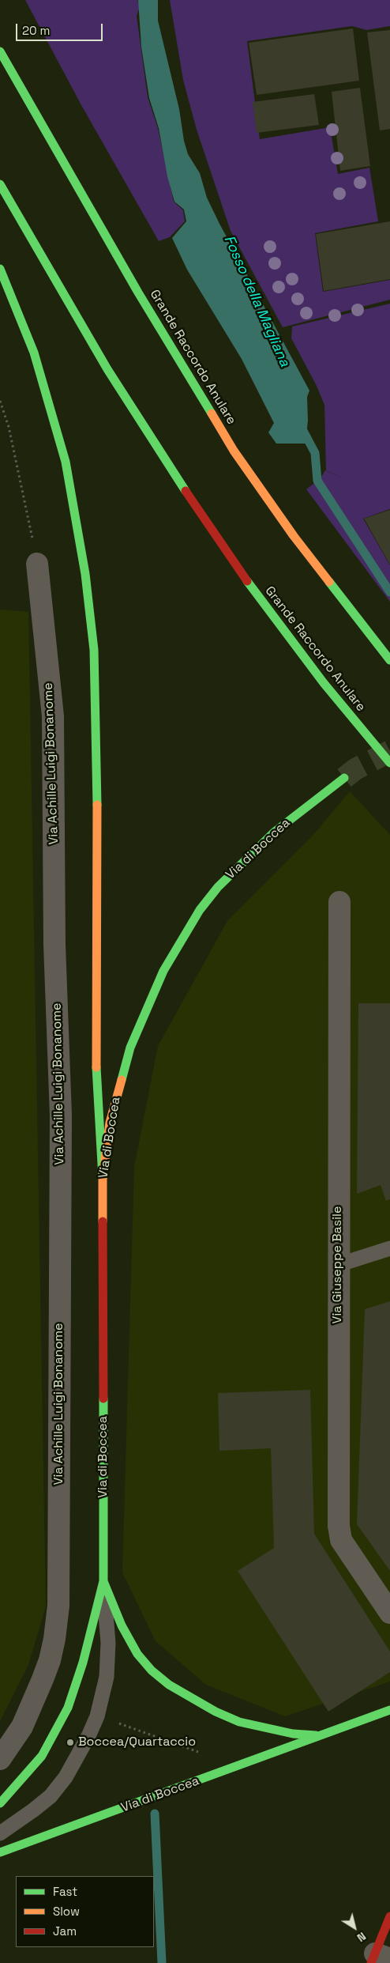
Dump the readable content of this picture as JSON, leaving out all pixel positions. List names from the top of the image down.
{
  "streets": {
    "main road": ["Grande Raccordo Anulare", "Via di Boccea"],
    "street": ["Via Achille Luigi Bonanome", "Via Giuseppe Basile"]
  },
  "water": ["Fosso della Magliana"],
  "places": ["Boccea/Quartaccio"],
  "legend": ["Fast", "Slow", "Jam"],
  "scale_bar": "20 m",
  "north": "bottom right"
}
